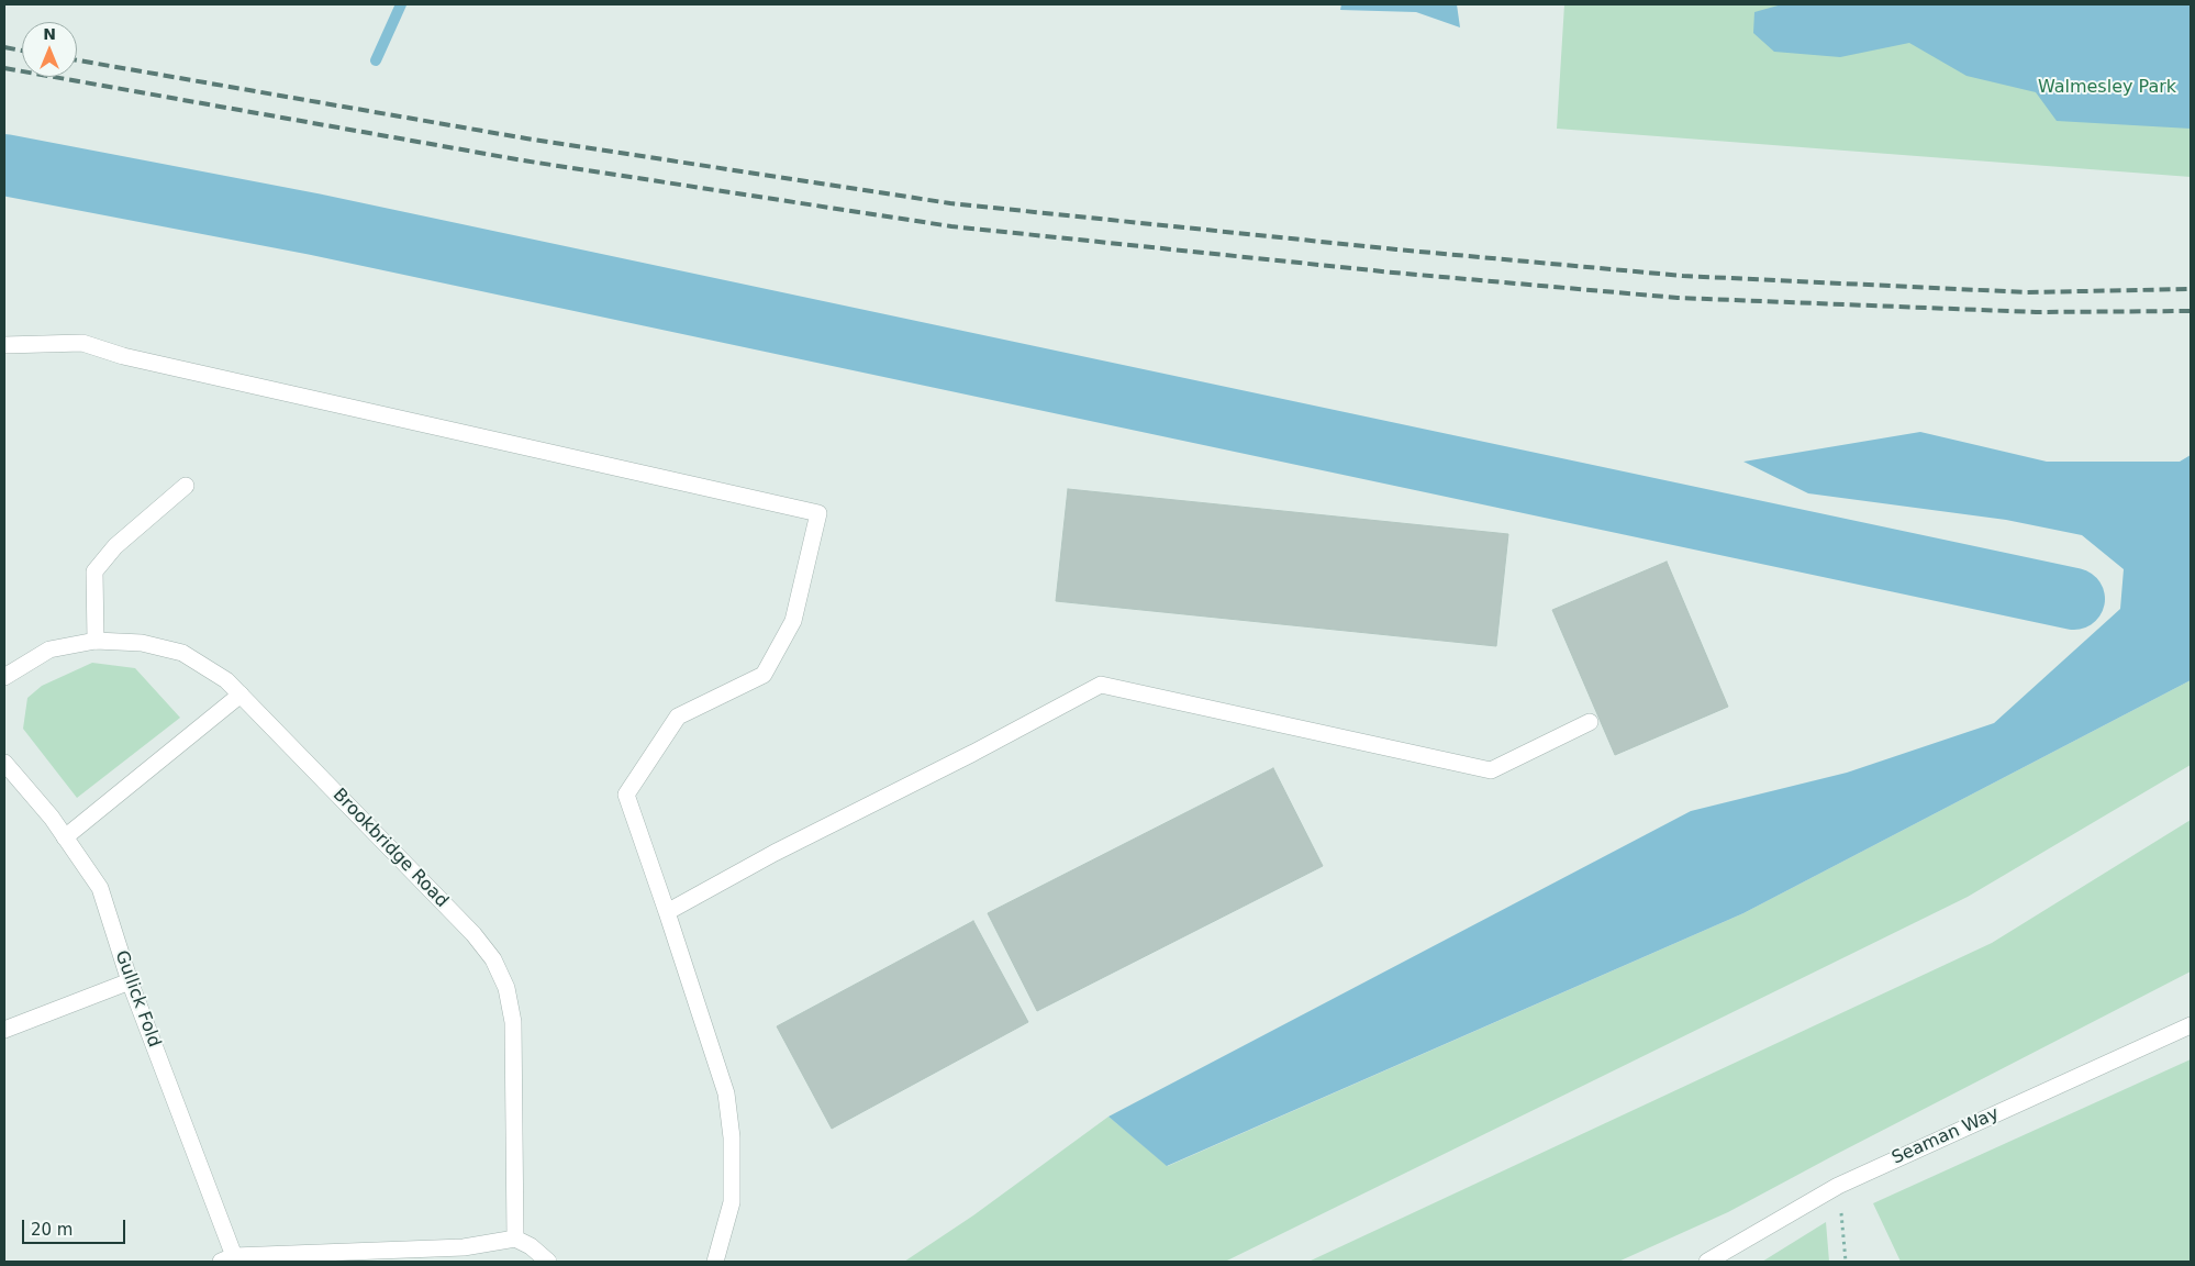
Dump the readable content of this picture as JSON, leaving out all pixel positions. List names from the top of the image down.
{
  "streets": {
    "street": ["Brookbridge Road", "Gullick Fold", "Seaman Way"]
  },
  "parks": ["Walmesley Park"],
  "scale_bar": "20 m",
  "north": "top"
}
